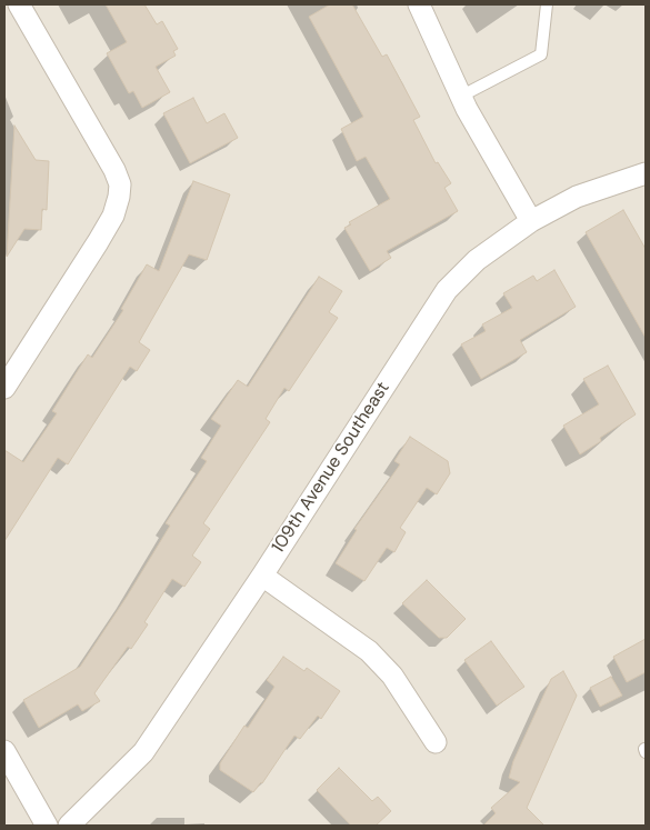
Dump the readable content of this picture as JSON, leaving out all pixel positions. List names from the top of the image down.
{
  "streets": {
    "street": ["109th Avenue Southeast"]
  }
}
